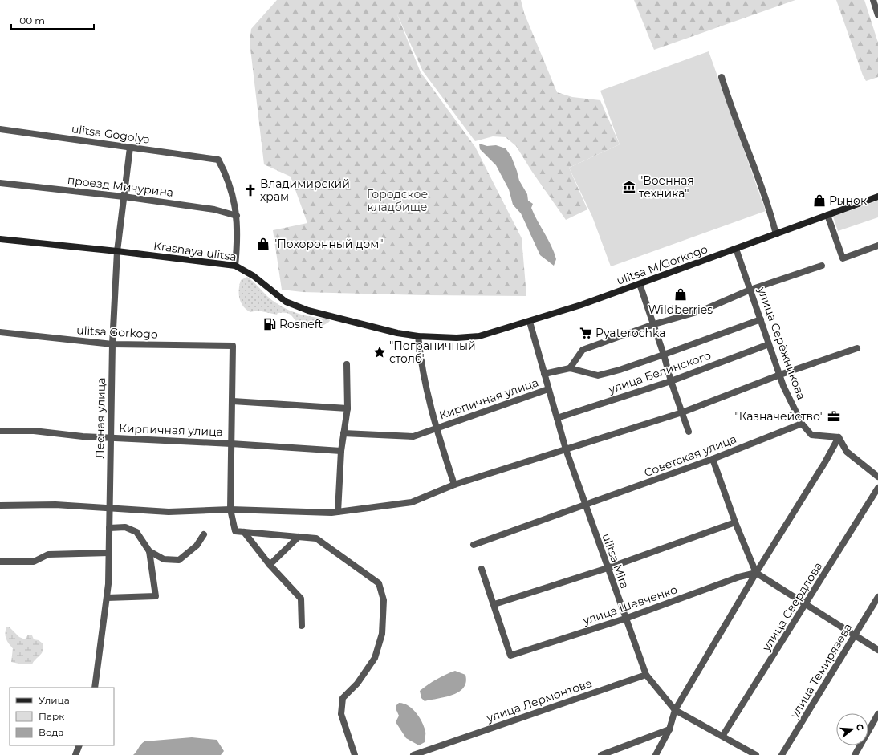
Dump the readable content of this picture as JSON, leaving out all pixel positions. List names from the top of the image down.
{
  "streets": {
    "main road": ["Krasnaya ulitsa", "ulitsa M/Gorkogo"],
    "street": [
      "ulitsa Gogolya",
      "проезд Мичурина",
      "ulitsa Gorkogo",
      "улица Серёжникова",
      "улица Белинского",
      "Кирпичная улица",
      "Лесная улица",
      "Советская улица",
      "ulitsa Mira",
      "улица Шевченко",
      "улица Свердлова",
      "улица Темирязева",
      "улица Лермонтова"
    ]
  },
  "crossings": [
    ["ulitsa Gogolya", "проезд Мичурина"],
    ["ulitsa Gogolya", "Лесная улица"],
    ["проезд Мичурина", "Лесная улица"],
    ["Krasnaya ulitsa", "ulitsa M/Gorkogo"],
    ["Krasnaya ulitsa", "Лесная улица"],
    ["ulitsa M/Gorkogo", "улица Серёжникова"],
    ["ulitsa M/Gorkogo", "ulitsa Mira"],
    ["ulitsa Gorkogo", "Лесная улица"],
    ["улица Серёжникова", "улица Белинского"],
    ["улица Серёжникова", "Советская улица"],
    ["улица Белинского", "ulitsa Mira"],
    ["Кирпичная улица", "Лесная улица"],
    ["Кирпичная улица", "ulitsa Mira"],
    ["Советская улица", "ulitsa Mira"],
    ["ulitsa Mira", "улица Шевченко"],
    ["ulitsa Mira", "улица Свердлова"],
    ["ulitsa Mira", "улица Лермонтова"]
  ],
  "parks": ["Городское кладбище"],
  "places": {
    "museum": ["\"Военная техника\""],
    "church": ["Владимирский храм"],
    "shop": ["Рынок", "\"Похоронный дом\"", "Wildberries"],
    "fuel station": ["Rosneft"],
    "supermarket": ["Pyaterochka"],
    "place": ["\"Пограничный столб\""],
    "office": ["\"Казначейство\""]
  },
  "legend": ["Улица", "Парк", "Вода"],
  "scale_bar": "100 m",
  "north": "right"
}
